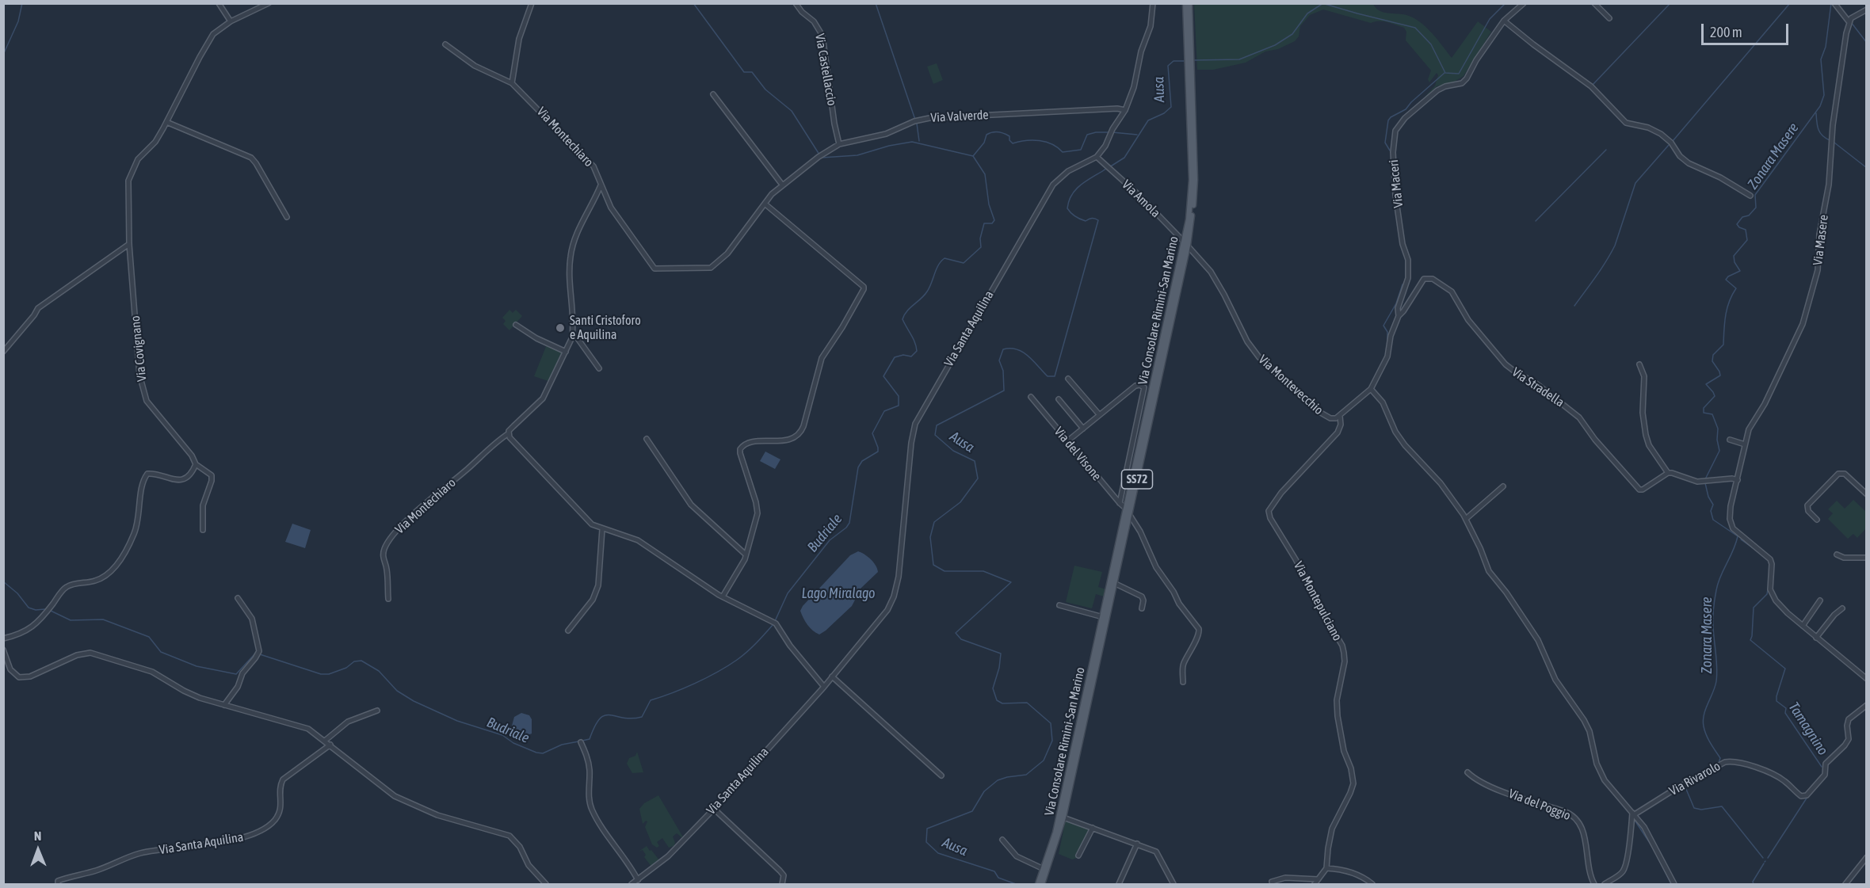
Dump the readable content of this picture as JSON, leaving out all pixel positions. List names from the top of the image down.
{
  "streets": {
    "main road": ["Via Consolare Rimini-San Marino", "SS72"],
    "street": [
      "Via Castellaccio",
      "Via Valverde",
      "Via Montechiaro",
      "Via Maceri",
      "Via Amola",
      "Via Masere",
      "Via Santa Aquilina",
      "Via Covignano",
      "Via Montevecchio",
      "Via Stradella",
      "Via del Visone",
      "Via Montepulciano",
      "Via Rivarolo",
      "Via del Poggio"
    ]
  },
  "crossings": [
    ["Via Castellaccio", "Via Valverde"],
    ["Via Valverde", "Via Montechiaro"],
    ["Via Valverde", "Via Santa Aquilina"],
    ["Via Maceri", "Via Montevecchio"],
    ["Via Maceri", "Via Stradella"],
    ["Via Amola", "Via Consolare Rimini-San Marino"],
    ["Via Amola", "Via Santa Aquilina"],
    ["Via Amola", "Via Montevecchio"],
    ["Via Consolare Rimini-San Marino", "Via Montevecchio"],
    ["Via Consolare Rimini-San Marino", "Via del Visone"],
    ["Via Montevecchio", "Via Montepulciano"]
  ],
  "water": [
    "Ausa",
    "Zonara Masere",
    "Budriale",
    "Lago Miralago",
    "Tamagnino"
  ],
  "places": ["Santi Cristoforo e Aquilina"],
  "scale_bar": "200 m",
  "north": "top"
}
